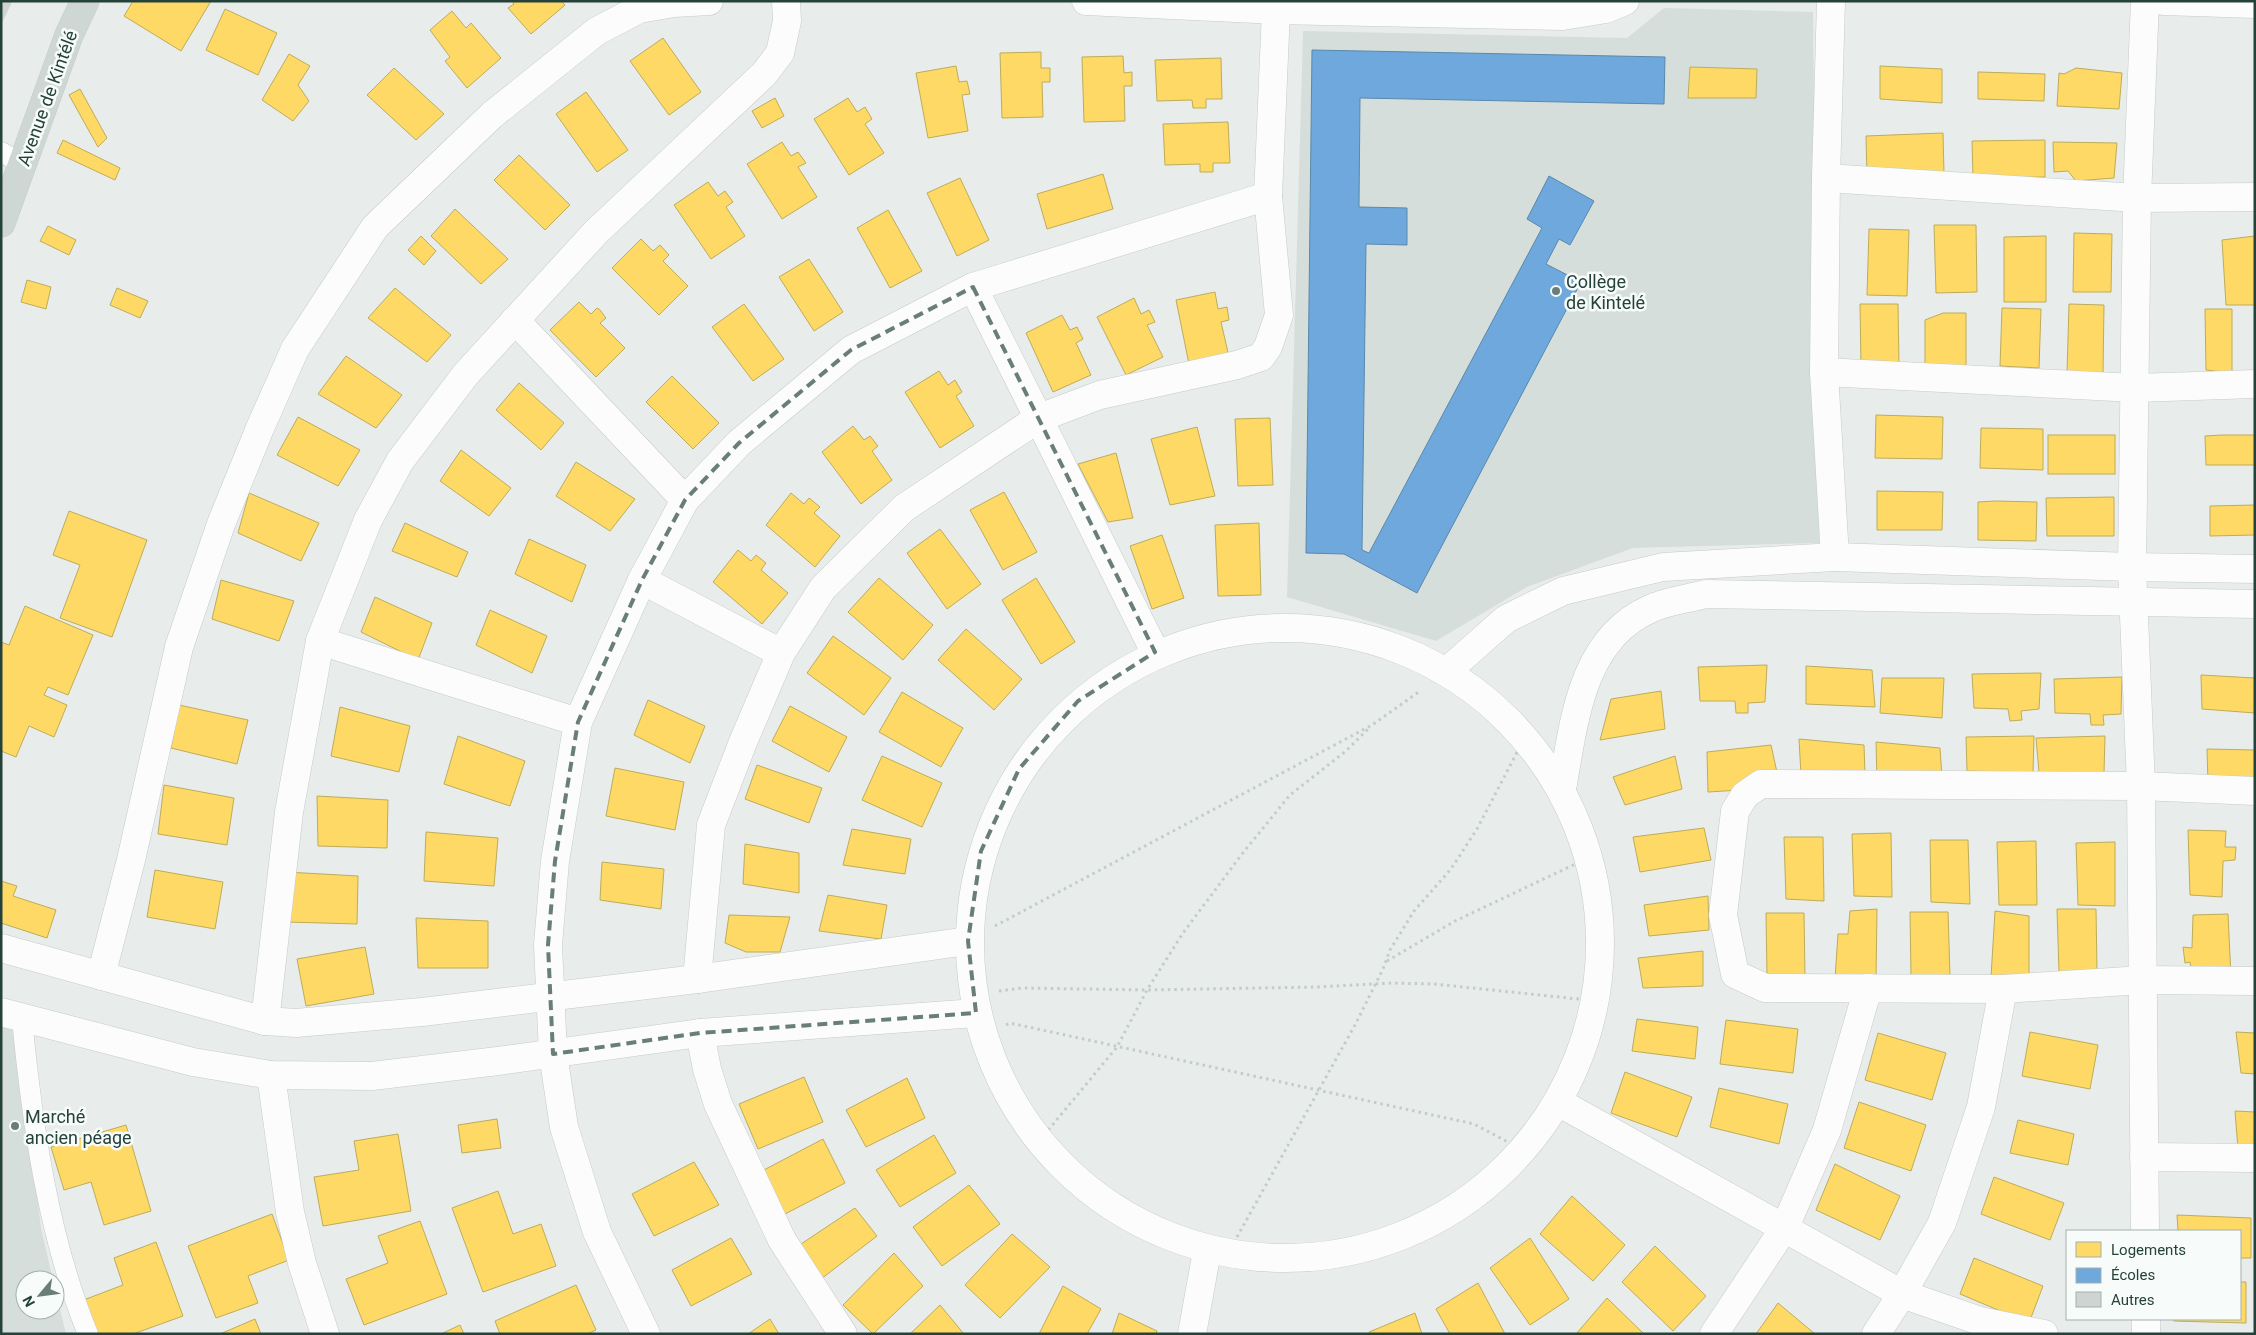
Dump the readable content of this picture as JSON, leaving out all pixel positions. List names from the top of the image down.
{
  "streets": {
    "main road": ["Avenue de Kintélé"]
  },
  "places": ["Collège de Kintelé", "Marché ancien péage"],
  "legend": ["Logements", "Écoles", "Autres"],
  "north": "bottom left"
}
